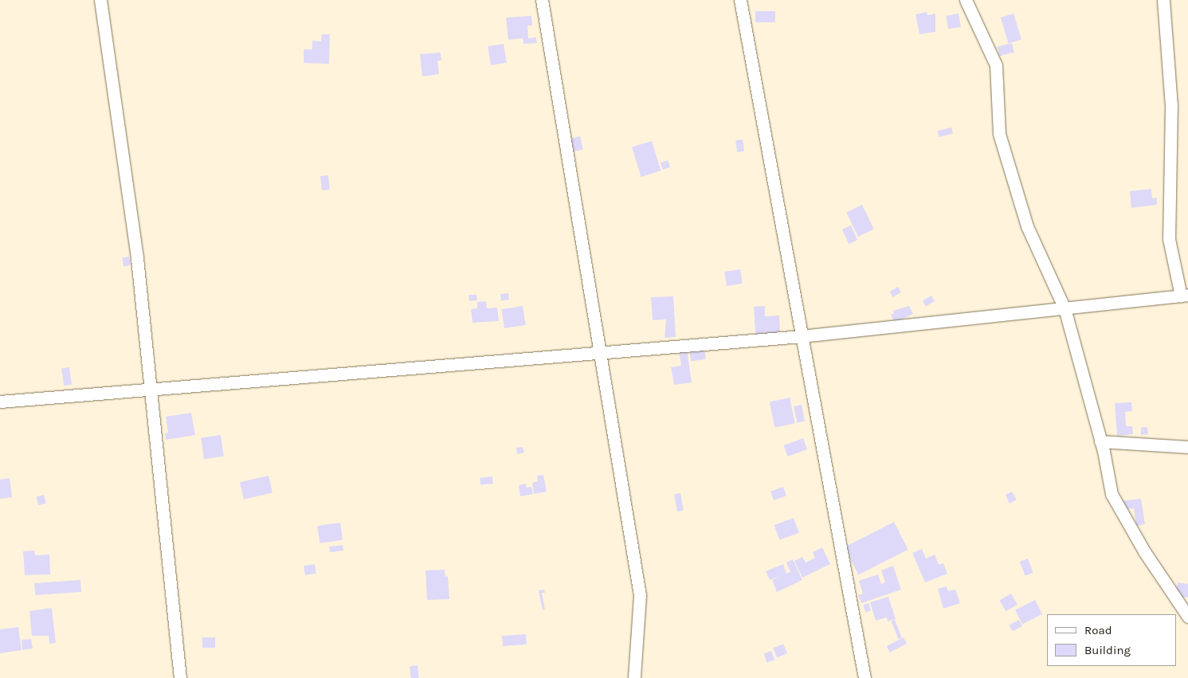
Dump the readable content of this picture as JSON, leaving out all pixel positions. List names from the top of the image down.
{
  "legend": ["Road", "Building"]
}
